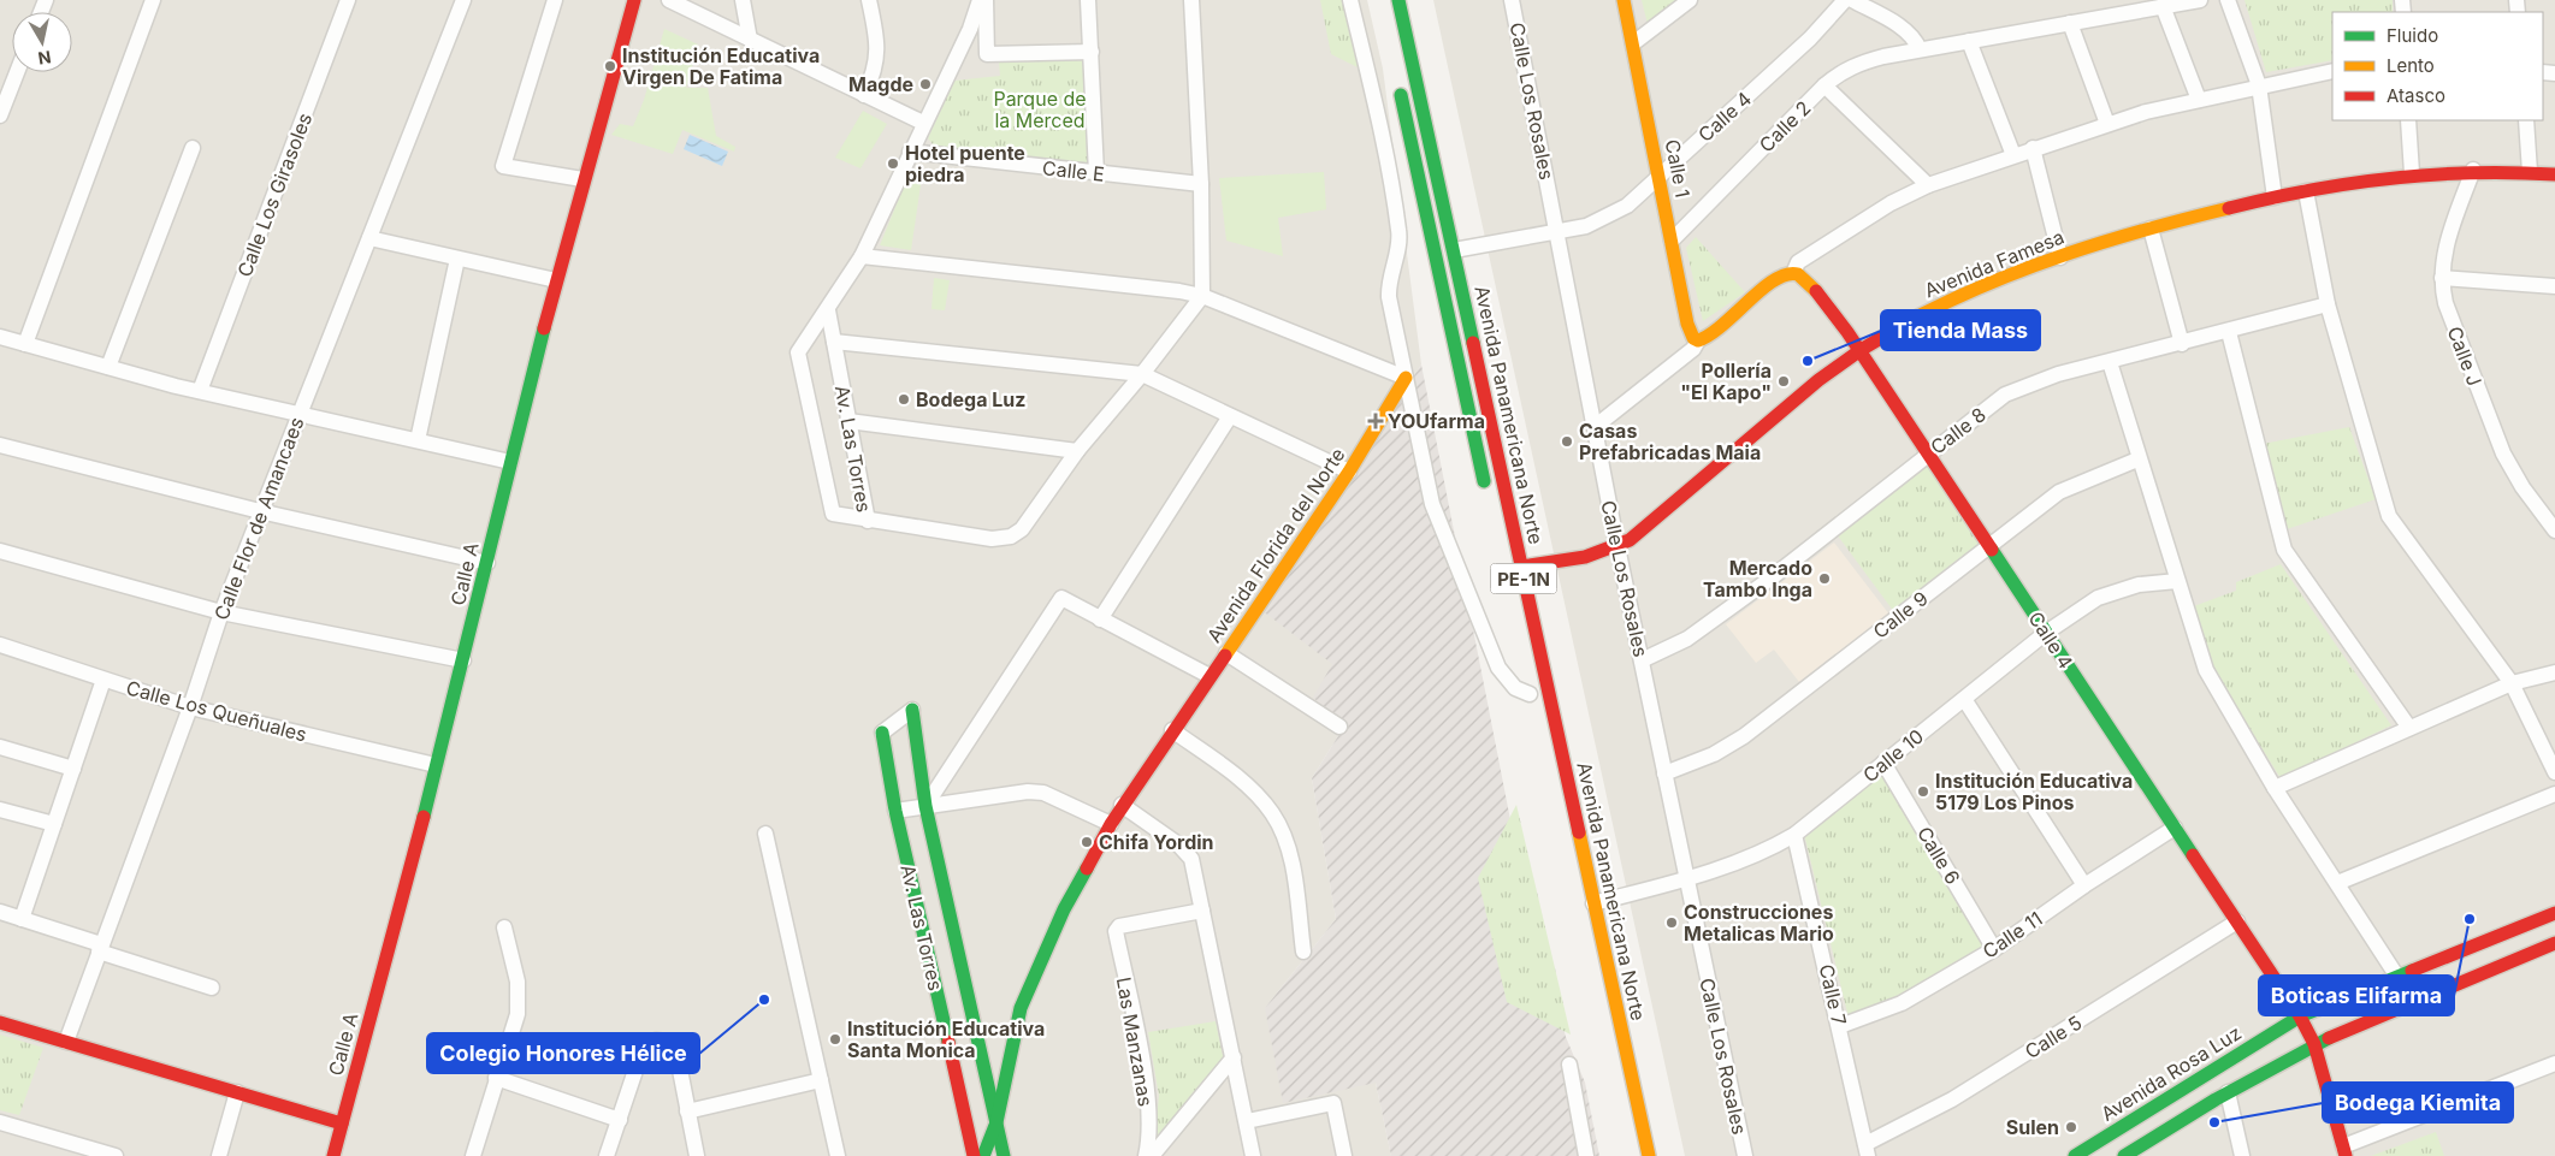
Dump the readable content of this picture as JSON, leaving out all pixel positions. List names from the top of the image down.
{
  "streets": {
    "main road": [
      "Calle 4",
      "Calle 1",
      "Avenida Famesa",
      "Avenida Panamericana Norte",
      "Av. Las Torres",
      "Avenida Florida del Norte",
      "Calle A",
      "PE-1N",
      "Avenida Rosa Luz"
    ],
    "street": [
      "Calle Los Rosales",
      "Calle 2",
      "Calle E",
      "Calle Los Girasoles",
      "Calle J",
      "Calle 8",
      "Calle Flor de Amancaes",
      "Calle 9",
      "Calle Los Queñuales",
      "Calle 10",
      "Calle 6",
      "Calle 11",
      "Calle 7",
      "Calle 5",
      "Las Manzanas"
    ]
  },
  "crossings": [
    ["Calle Los Rosales", "Calle 4"],
    ["Calle Los Rosales", "Avenida Famesa"],
    ["Calle Los Rosales", "Calle 8"],
    ["Calle Los Rosales", "Calle 9"],
    ["Calle Los Rosales", "Calle 10"],
    ["Calle 4", "Calle 1"],
    ["Calle 4", "Avenida Famesa"],
    ["Calle 4", "Avenida Panamericana Norte"],
    ["Calle 4", "Calle 8"],
    ["Calle 4", "Calle 9"],
    ["Calle 4", "Calle 10"],
    ["Calle 4", "Calle 11"],
    ["Calle 4", "Calle 5"],
    ["Calle 4", "Avenida Rosa Luz"],
    ["Calle 2", "Calle 1"],
    ["Avenida Famesa", "Calle J"],
    ["Avenida Famesa", "Avenida Panamericana Norte"],
    ["Avenida Panamericana Norte", "Calle 10"],
    ["Av. Las Torres", "Avenida Florida del Norte"],
    ["Calle Flor de Amancaes", "Calle Los Queñuales"],
    ["Calle A", "Calle Los Queñuales"],
    ["Calle 10", "Calle 6"],
    ["Calle 10", "Calle 7"],
    ["Calle 6", "Calle 11"],
    ["Calle 11", "Calle 7"],
    ["Calle 7", "Calle 5"]
  ],
  "parks": ["Parque de la Merced"],
  "places": {
    "other": [
      "Institución Educativa Virgen De Fatima",
      "Magde",
      "Hotel puente piedra",
      "Tienda Mass",
      "Pollería \"El Kapo\"",
      "Bodega Luz",
      "Casas Prefabricadas Maia",
      "Mercado Tambo Inga",
      "Institución Educativa 5179 Los Pinos",
      "Chifa Yordin",
      "Boticas Elifarma",
      "Construcciones Metalicas Mario",
      "Colegio Honores Hélice",
      "Institución Educativa Santa Monica",
      "Bodega Kiemita",
      "Sulen"
    ],
    "health": ["YOUfarma"]
  },
  "legend": ["Fluido", "Lento", "Atasco"],
  "north": "bottom"
}
